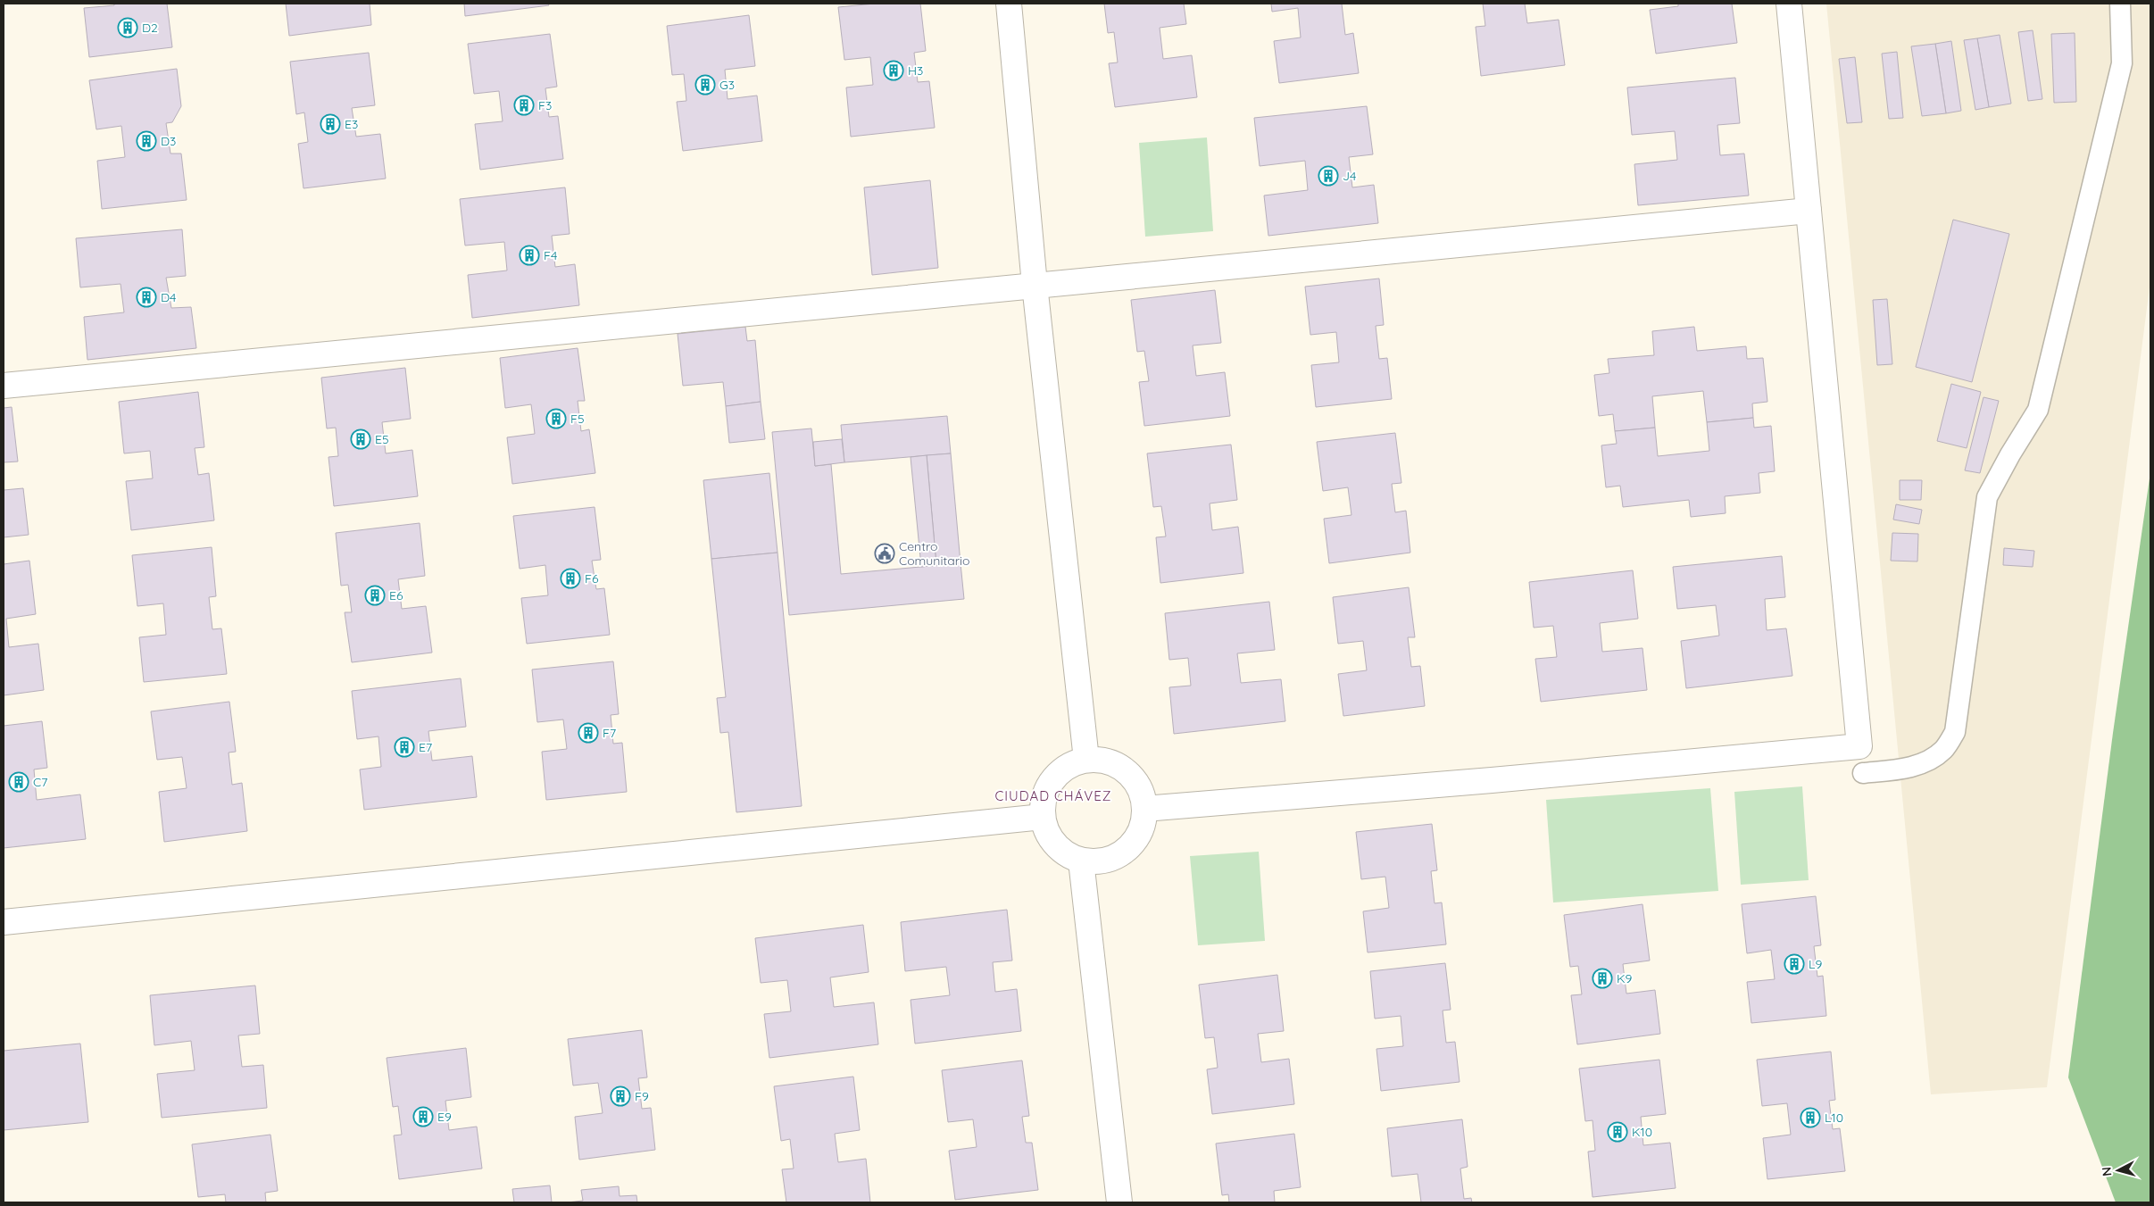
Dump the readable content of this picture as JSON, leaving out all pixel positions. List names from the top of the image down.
{
  "districts": ["CIUDAD CHÁVEZ"],
  "places": {
    "building": [
      "D2",
      "H3",
      "G3",
      "F3",
      "E3",
      "D3",
      "J4",
      "F4",
      "D4",
      "F5",
      "E5",
      "F6",
      "E6",
      "F7",
      "E7",
      "C7",
      "L9",
      "K9",
      "F9",
      "E9",
      "L10",
      "K10"
    ],
    "public building": ["Centro Comunitario"]
  },
  "north": "left"
}
